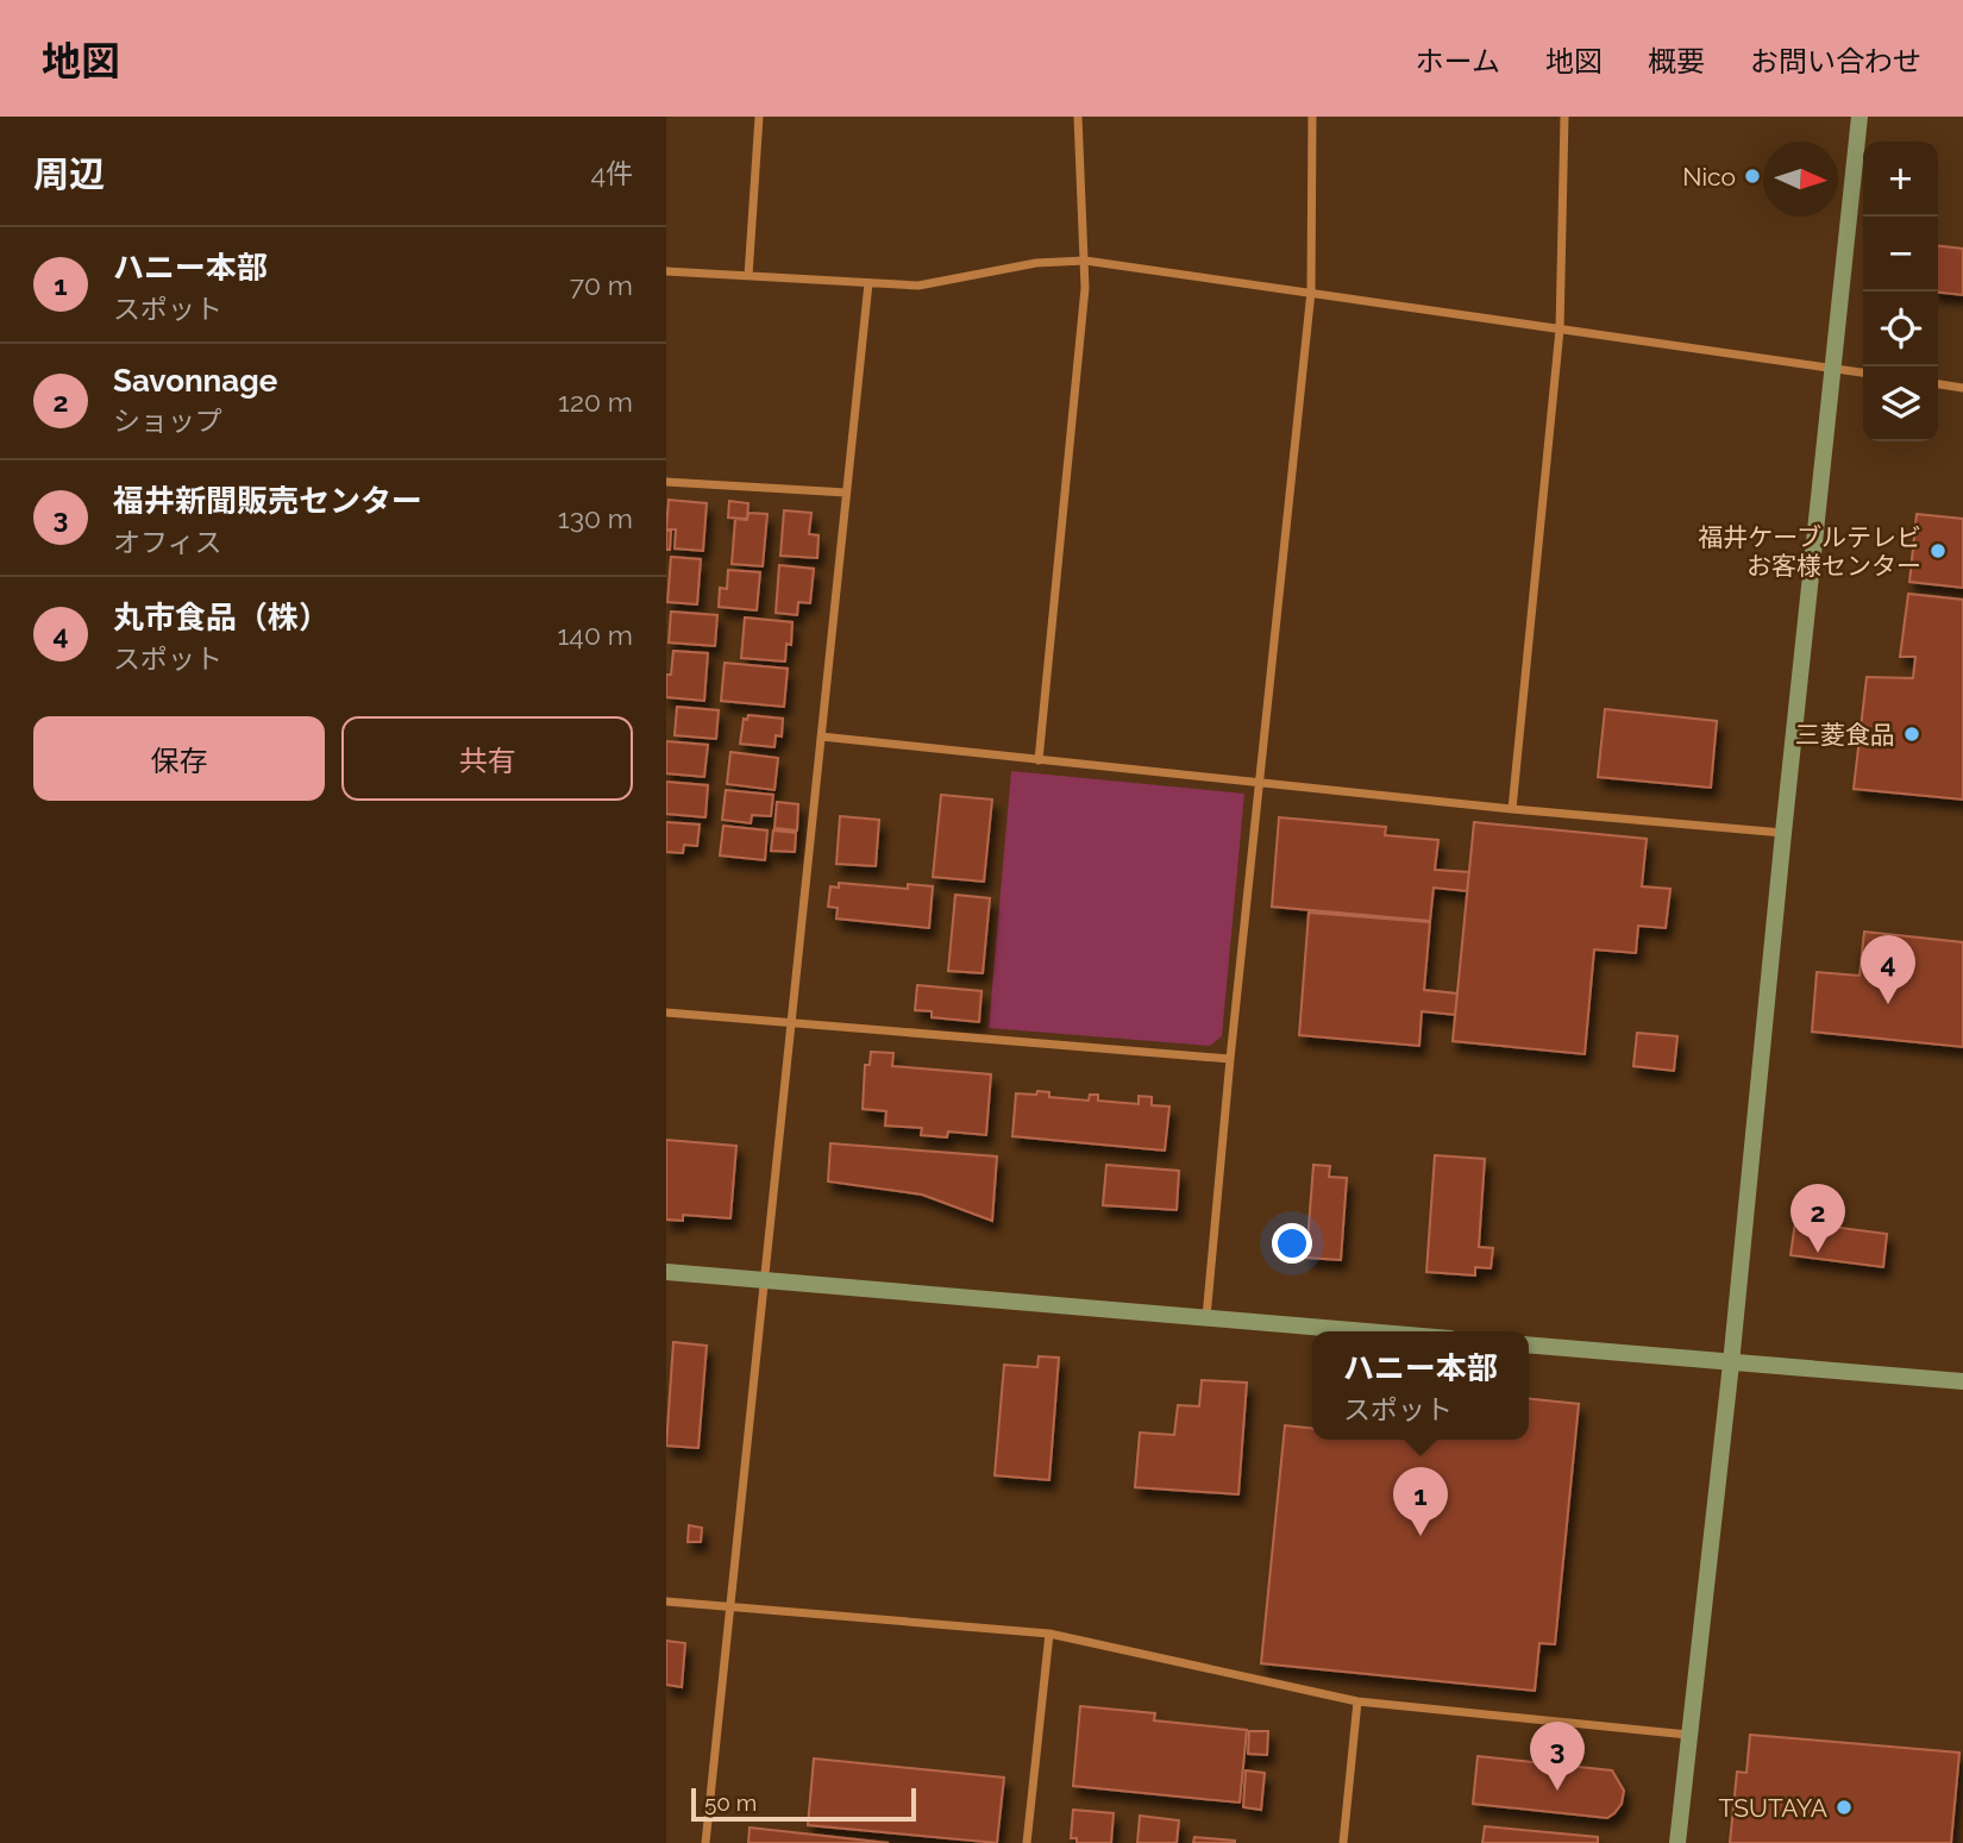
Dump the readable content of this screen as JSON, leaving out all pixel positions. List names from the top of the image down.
{
  "places": [
    "Nico",
    "福井ケーブルテレビ お客様センター",
    "三菱食品",
    "TSUTAYA"
  ],
  "scale_bar": "50 m",
  "north": "right",
  "page": {
    "header": "地図",
    "nav": [
      "ホーム",
      "地図",
      "概要",
      "お問い合わせ"
    ],
    "heading": ["周辺", "4件"],
    "map_buttons": ["+", "−"],
    "list": [
      {
        "mark": "1",
        "name": "ハニー本部",
        "note": "スポット",
        "value": "70 m"
      },
      {
        "mark": "2",
        "name": "Savonnage",
        "note": "ショップ",
        "value": "120 m"
      },
      {
        "mark": "3",
        "name": "福井新聞販売センター",
        "note": "オフィス",
        "value": "130 m"
      },
      {
        "mark": "4",
        "name": "丸市食品（株）",
        "note": "スポット",
        "value": "140 m"
      }
    ],
    "buttons": ["保存", "共有"],
    "pins": [
      "4",
      "2",
      "1",
      "3"
    ],
    "popup": ["ハニー本部", "スポット"],
    "scale": "50 m"
  }
}
